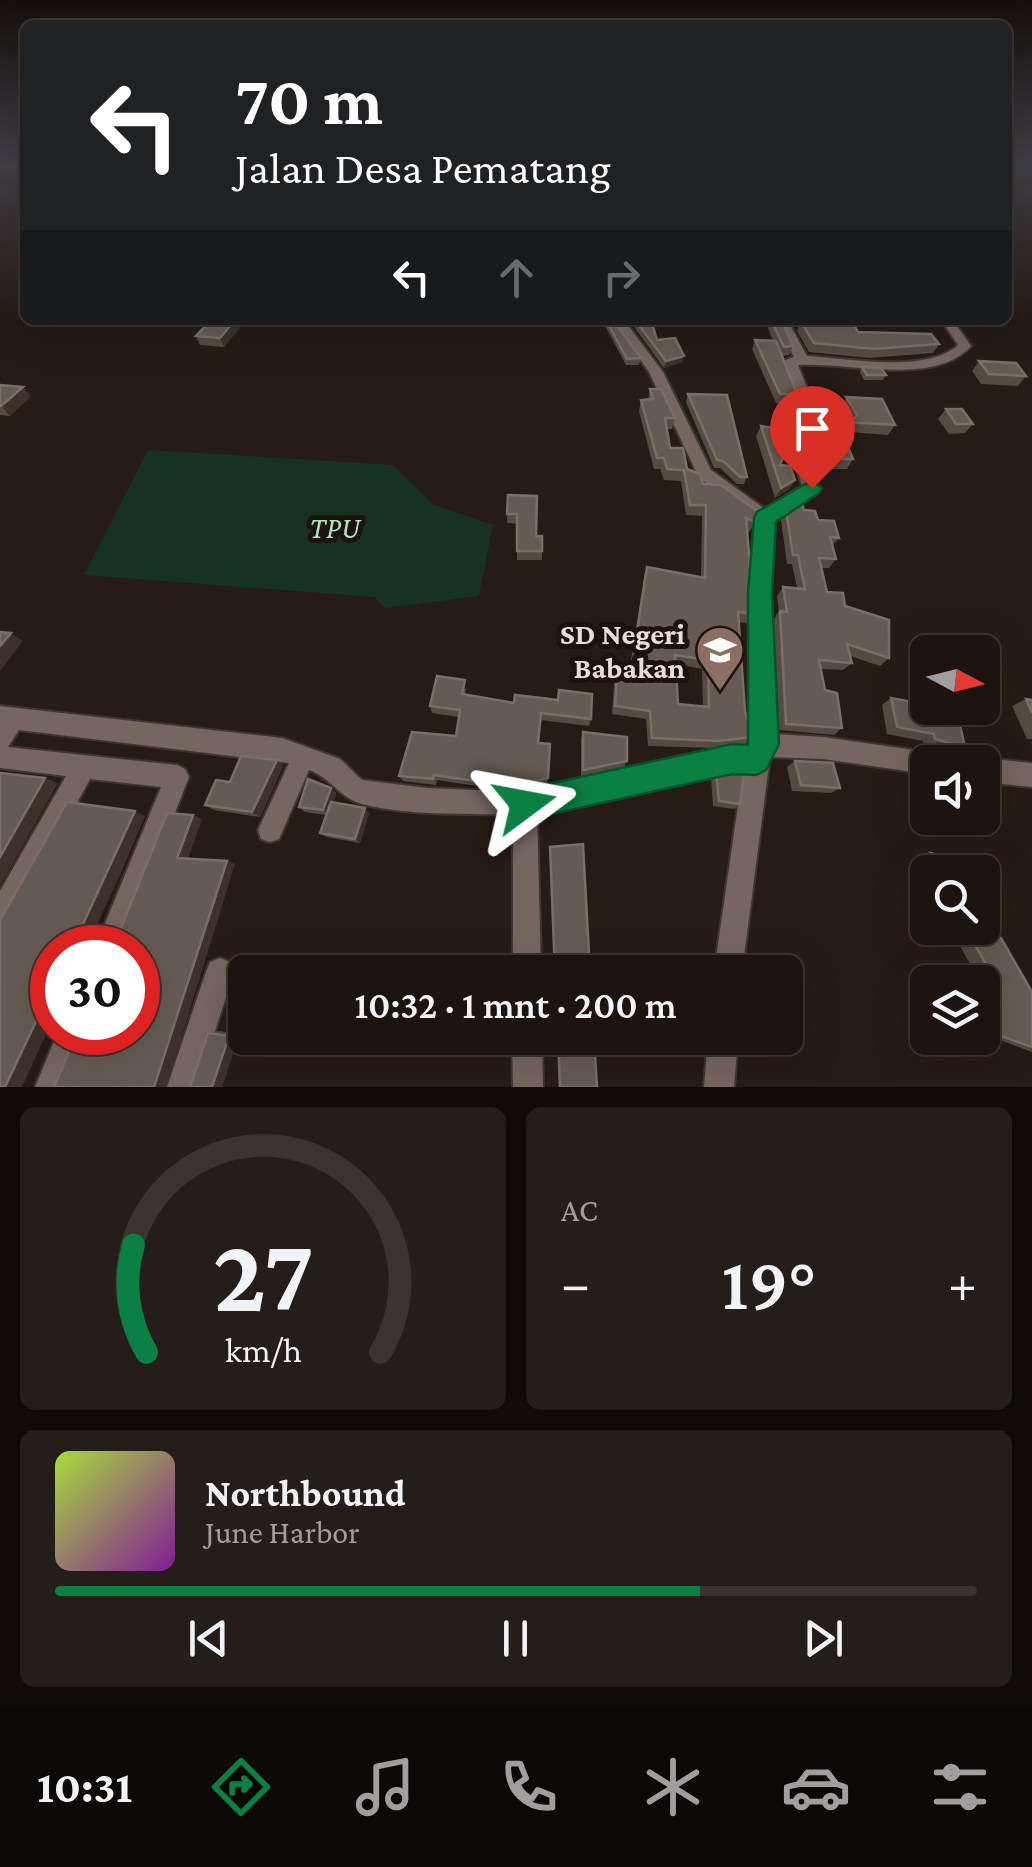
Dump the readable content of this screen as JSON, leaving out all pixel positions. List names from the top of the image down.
{
  "parks": ["TPU"],
  "places": {
    "school or university": ["SD Negeri Babakan"]
  },
  "north": "right",
  "page": {
    "turn": ["70 m", "Jalan Desa Pematang"],
    "limit": "30",
    "trip": "10:32 · 1 mnt · 200 m",
    "tile": "AC",
    "heat": ["−", "19°", "+"],
    "song": ["Northbound", "June Harbor"],
    "tabs": "10:31",
    "gauge": ["27", "km/h"]
  }
}
